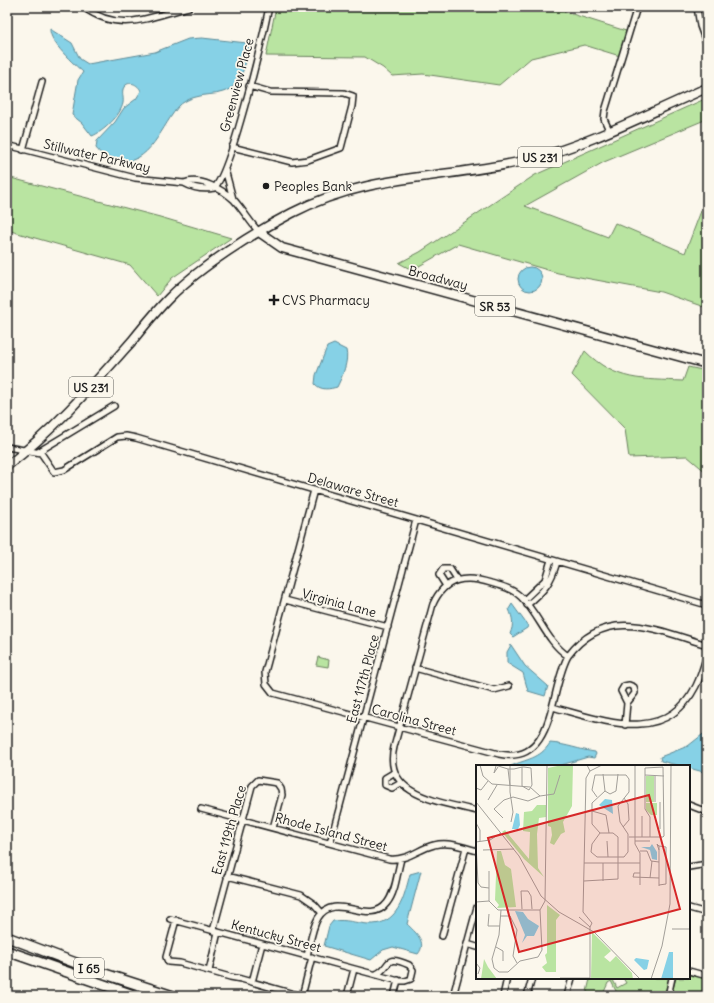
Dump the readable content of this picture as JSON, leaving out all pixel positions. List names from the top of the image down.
{
  "streets": {
    "highway": ["I 65"],
    "main road": ["US 231", "Broadway", "SR 53"],
    "street": [
      "Greenview Place",
      "Stillwater Parkway",
      "Delaware Street",
      "Virginia Lane",
      "East 117th Place",
      "Carolina Street",
      "East 119th Place",
      "Rhode Island Street",
      "Kentucky Street"
    ]
  },
  "crossings": [
    ["Greenview Place", "Stillwater Parkway"],
    ["Stillwater Parkway", "US 231"],
    ["Stillwater Parkway", "Broadway"],
    ["US 231", "Broadway"],
    ["Delaware Street", "East 117th Place"],
    ["Virginia Lane", "East 117th Place"],
    ["Virginia Lane", "Carolina Street"],
    ["East 117th Place", "Carolina Street"],
    ["East 117th Place", "Rhode Island Street"],
    ["East 119th Place", "Rhode Island Street"],
    ["East 119th Place", "Kentucky Street"]
  ],
  "places": {
    "other": ["Peoples Bank"],
    "health": ["CVS Pharmacy"]
  }
}
